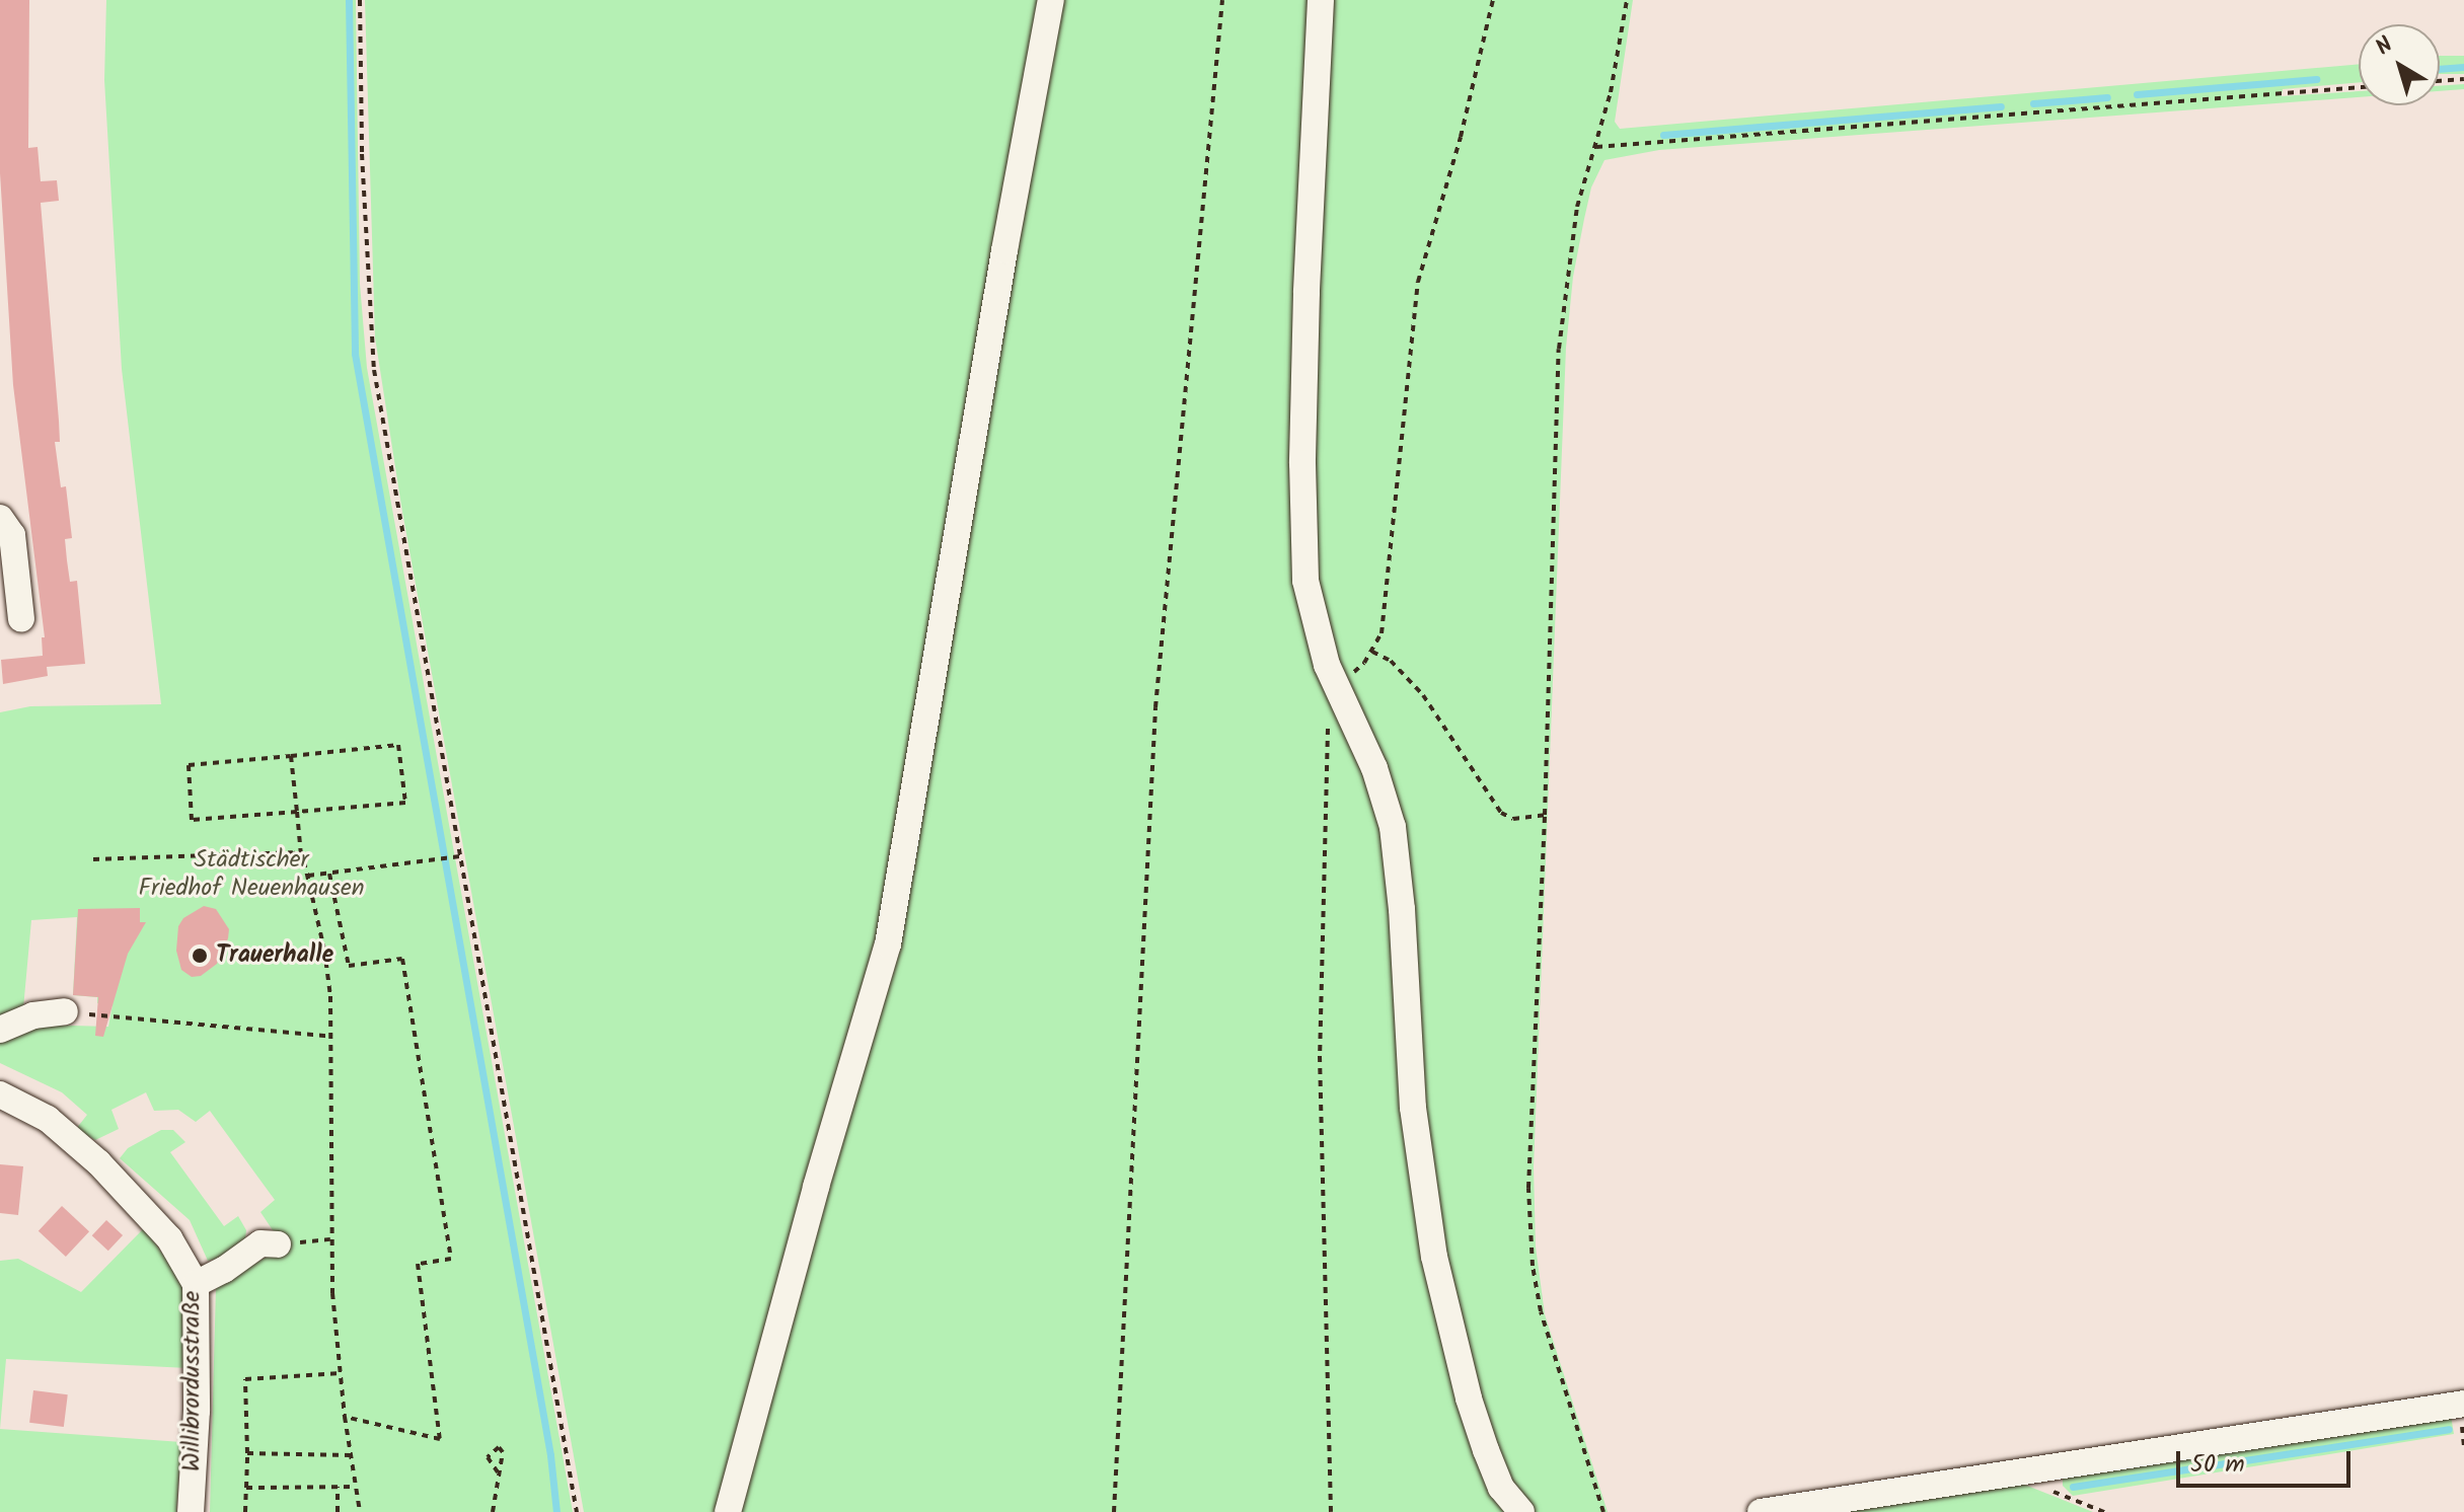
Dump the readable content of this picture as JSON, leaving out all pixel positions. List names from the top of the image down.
{
  "streets": {
    "street": ["Willibrordusstraße"]
  },
  "parks": ["Städtischer Friedhof Neuenhausen"],
  "places": ["Trauerhalle"],
  "scale_bar": "50 m",
  "north": "top left"
}
